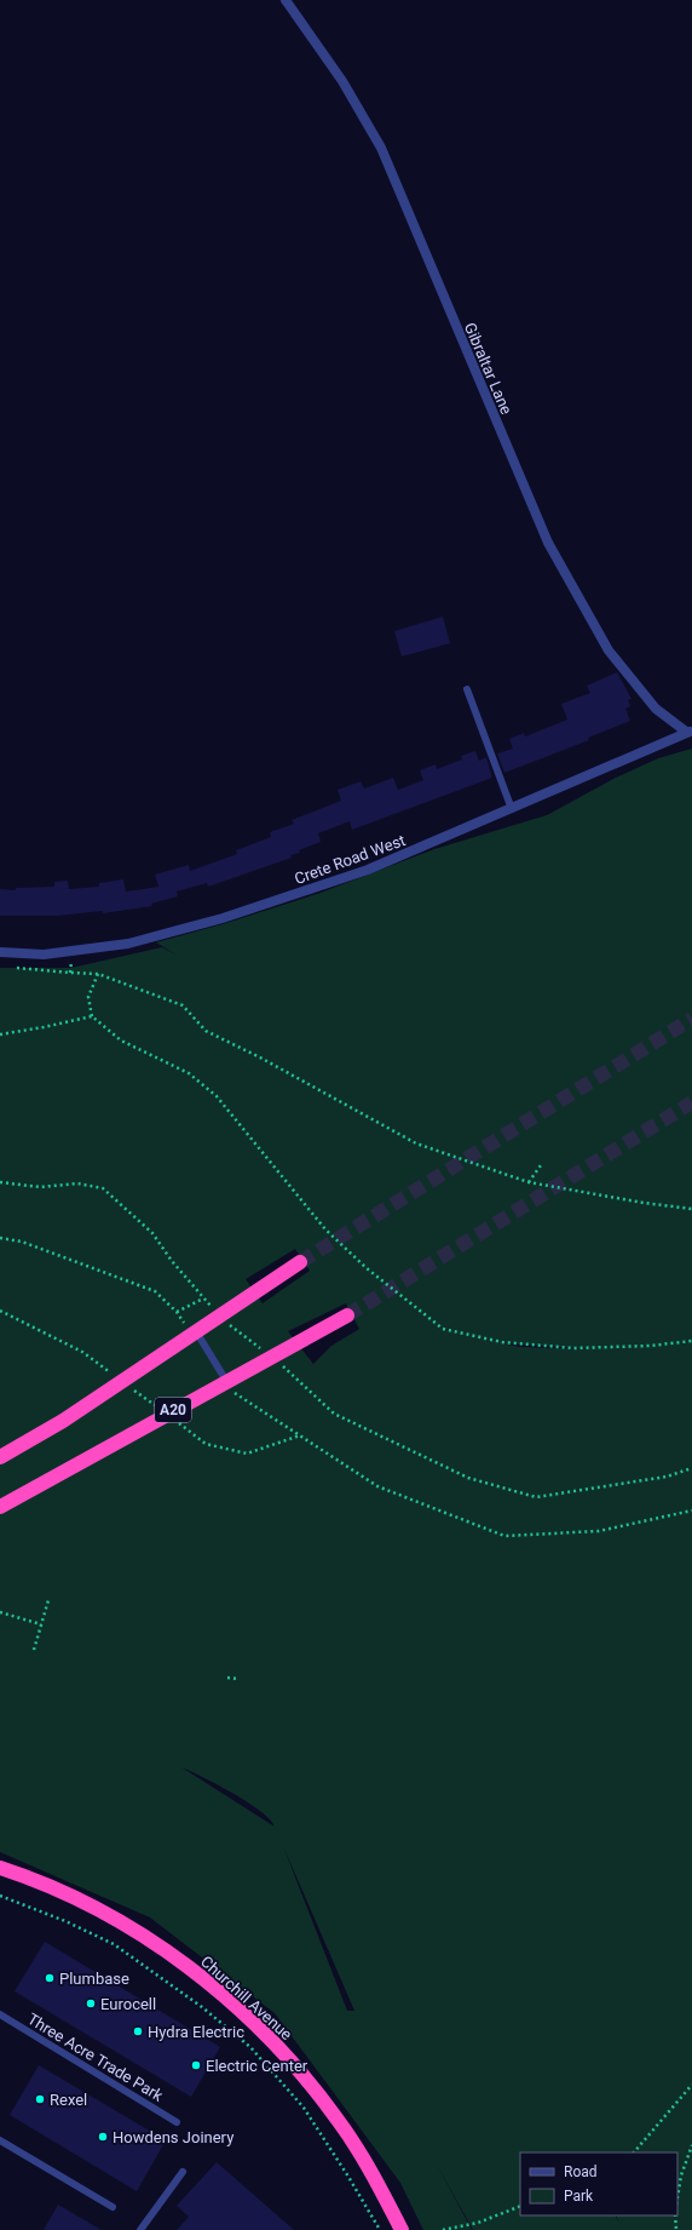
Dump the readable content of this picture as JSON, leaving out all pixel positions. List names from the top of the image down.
{
  "streets": {
    "highway": ["A20", "Churchill Avenue"],
    "street": ["Gibraltar Lane", "Crete Road West"],
    "lane": ["Three Acre Trade Park"]
  },
  "crossings": [
    ["Gibraltar Lane", "Crete Road West"]
  ],
  "places": [
    "Plumbase",
    "Eurocell",
    "Hydra Electric",
    "Electric Center",
    "Rexel",
    "Howdens Joinery"
  ],
  "legend": ["Road", "Park"]
}
